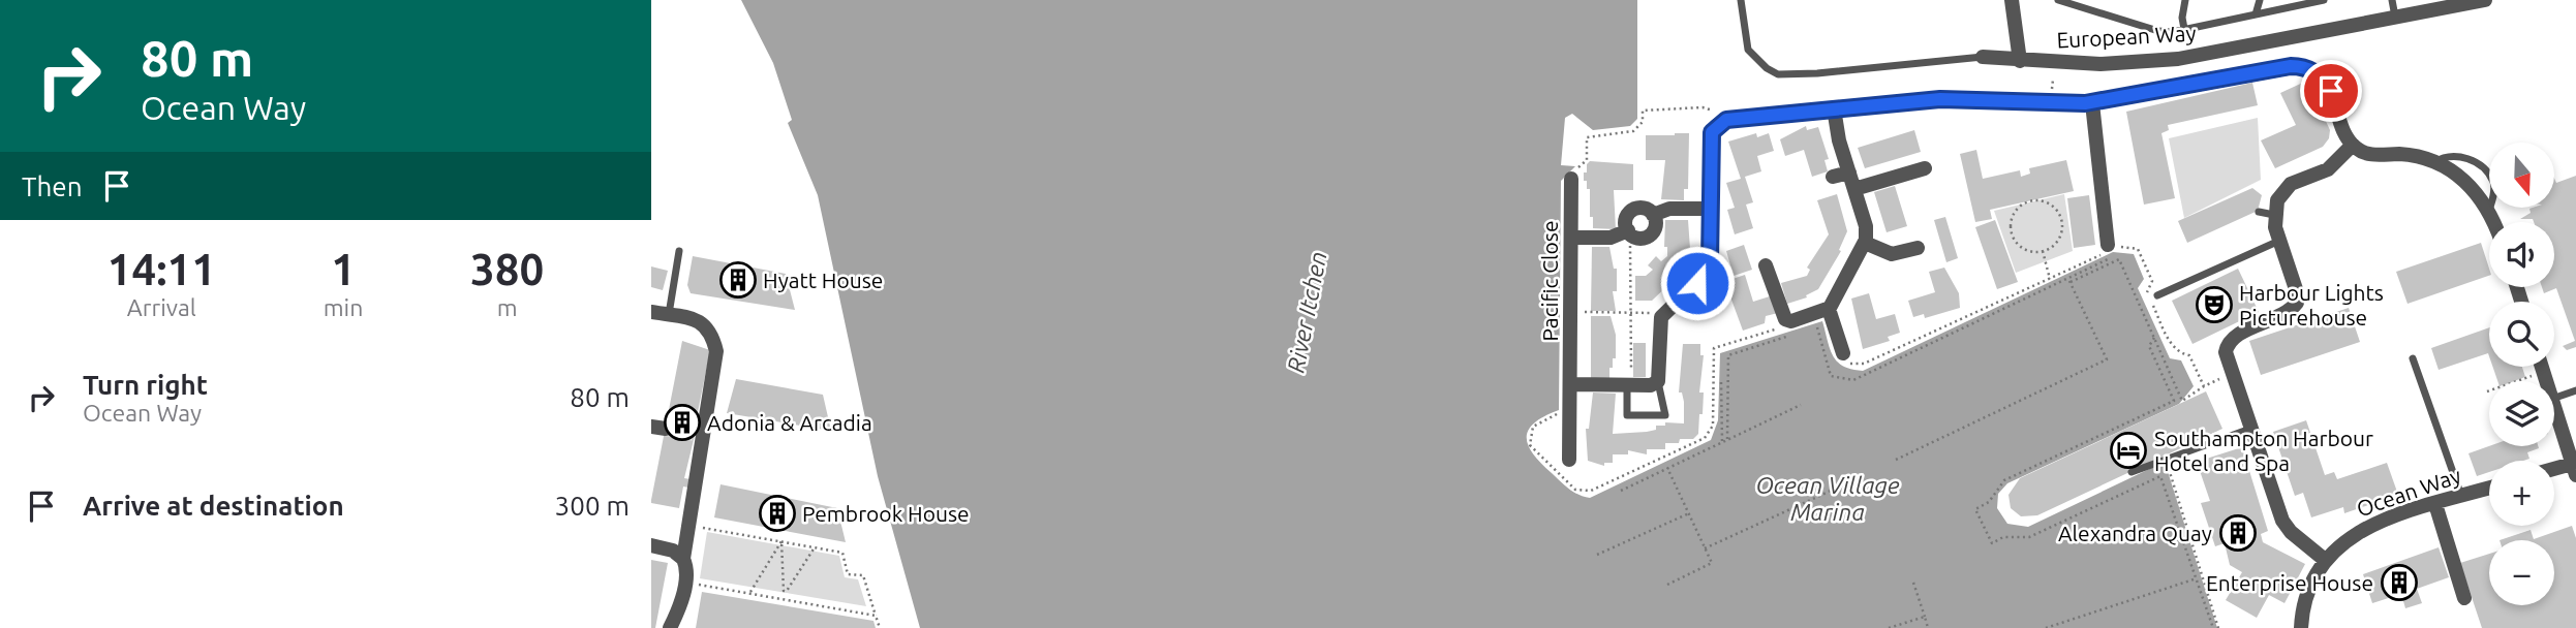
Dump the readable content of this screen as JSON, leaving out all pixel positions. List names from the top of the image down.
{
  "streets": {
    "street": ["European Way", "Pacific Close", "Ocean Way"]
  },
  "water": ["River Itchen", "Ocean Village Marina"],
  "places": {
    "building": [
      "Hyatt House",
      "Adonia & Arcadia",
      "Pembrook House",
      "Alexandra Quay",
      "Enterprise House"
    ],
    "theatre": ["Harbour Lights Picturehouse"],
    "hotel": ["Southampton Harbour Hotel and Spa"]
  },
  "north": "bottom",
  "page": {
    "turn": ["80 m", "Ocean Way"],
    "map_buttons": ["+", "−"],
    "then": "Then",
    "eta": [
      "14:11",
      "Arrival",
      "1",
      "min",
      "380",
      "m"
    ],
    "list": [
      {
        "name": "Turn right",
        "note": "Ocean Way",
        "value": "80 m"
      },
      {
        "name": "Arrive at destination",
        "value": "300 m"
      }
    ]
  }
}
